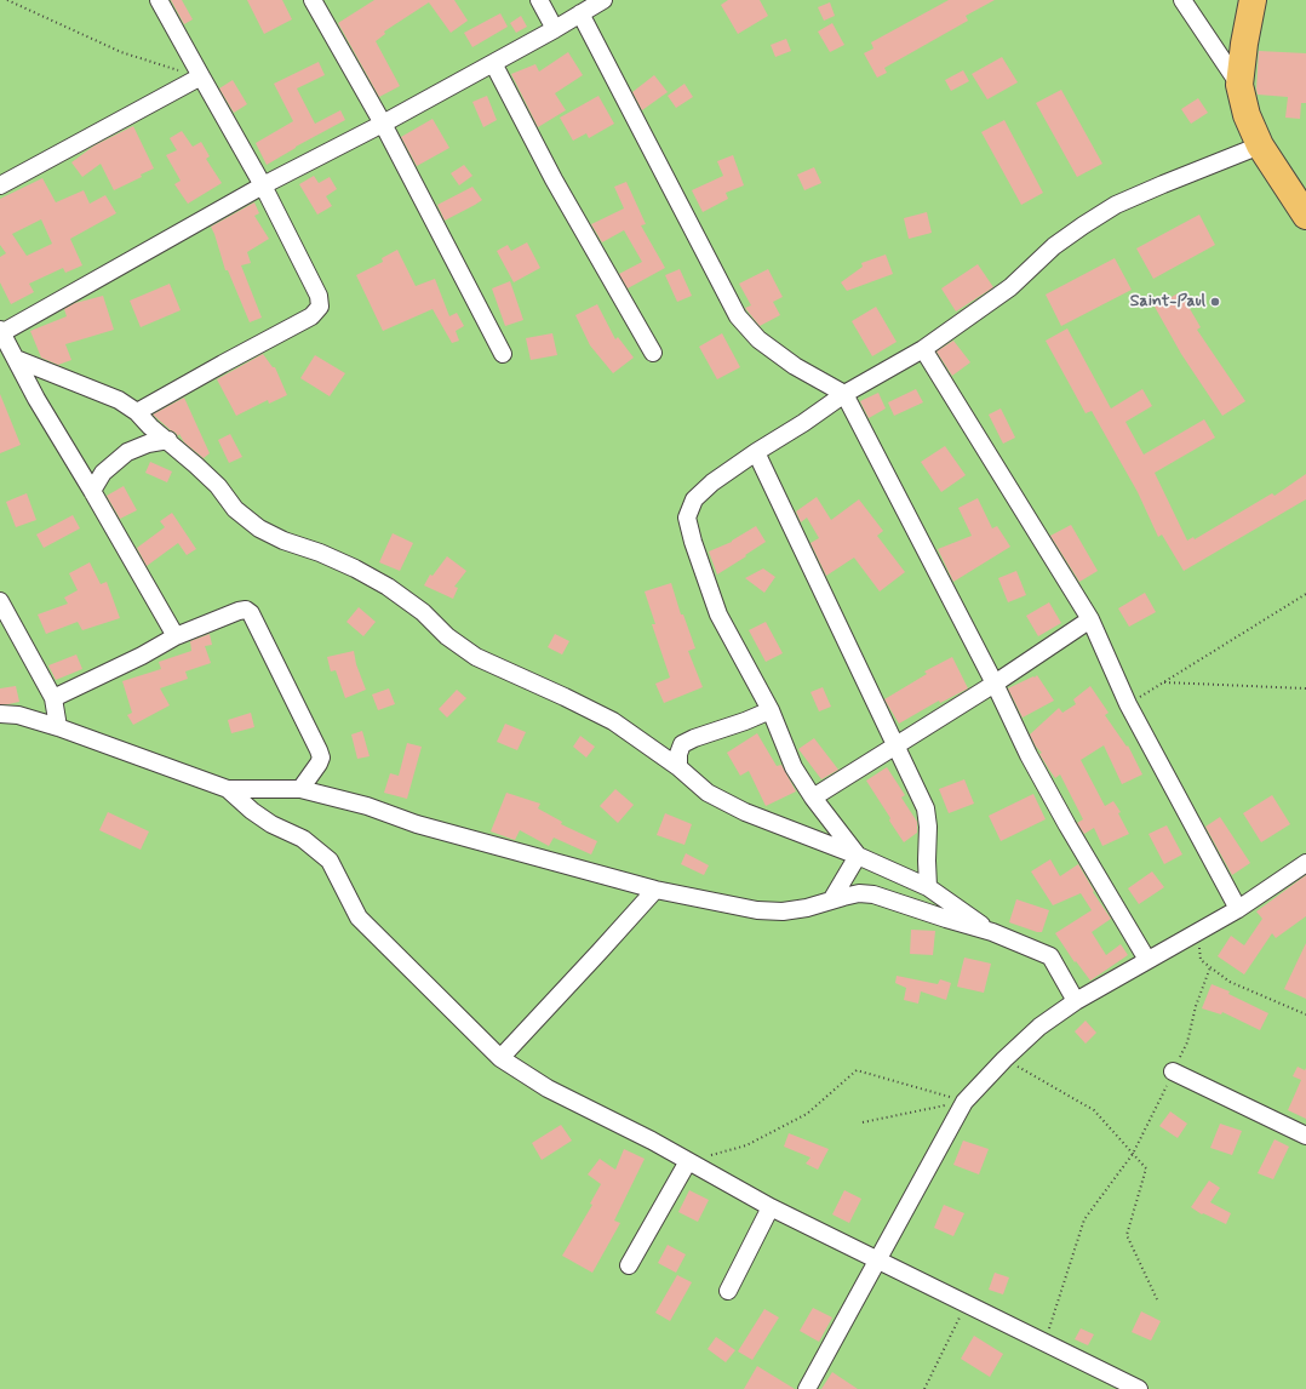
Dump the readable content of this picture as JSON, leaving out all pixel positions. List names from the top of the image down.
{
  "places": ["Saint-Paul"]
}
